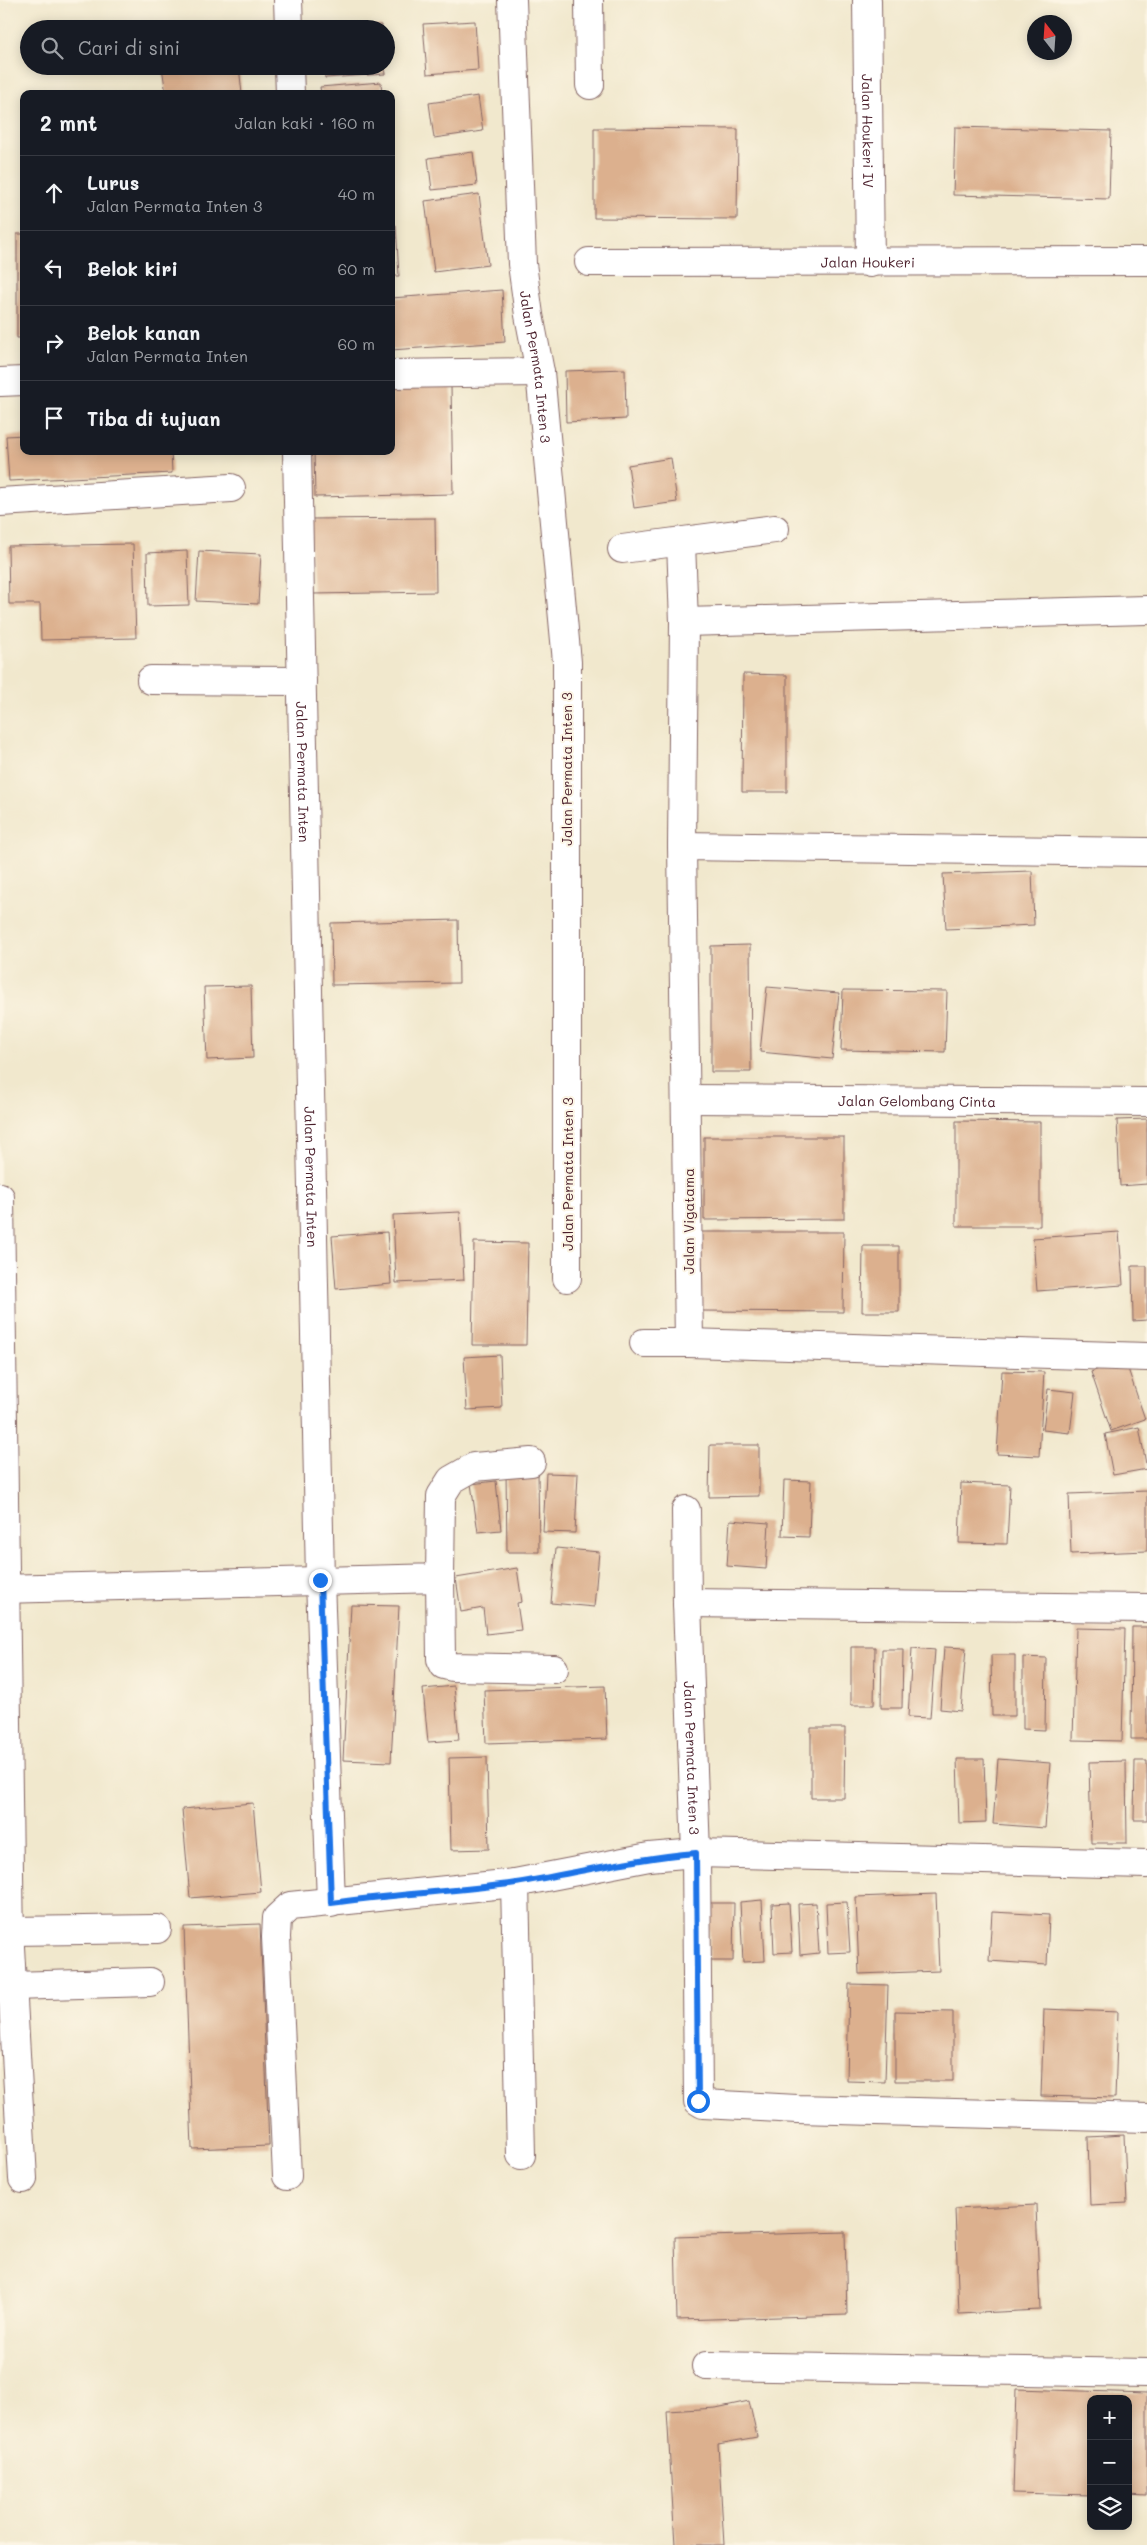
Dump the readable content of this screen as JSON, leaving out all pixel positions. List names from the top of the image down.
{
  "streets": {
    "street": [
      "Jalan Houkeri IV",
      "Jalan Houkeri",
      "Jalan Permata Inten 3",
      "Jalan Permata Inten",
      "Jalan Gelombang Cinta",
      "Jalan Vigatama"
    ]
  },
  "crossings": [
    ["Jalan Houkeri IV", "Jalan Houkeri"],
    ["Jalan Gelombang Cinta", "Jalan Vigatama"]
  ],
  "north": "top",
  "page": {
    "search": "Cari di sini",
    "heading": ["2 mnt", "Jalan kaki · 160 m"],
    "list": [
      ["Lurus", "Jalan Permata Inten 3", "40 m"],
      ["Belok kiri", "60 m"],
      ["Belok kanan", "Jalan Permata Inten", "60 m"],
      "Tiba di tujuan"
    ],
    "map_buttons": ["+", "−"]
  }
}
